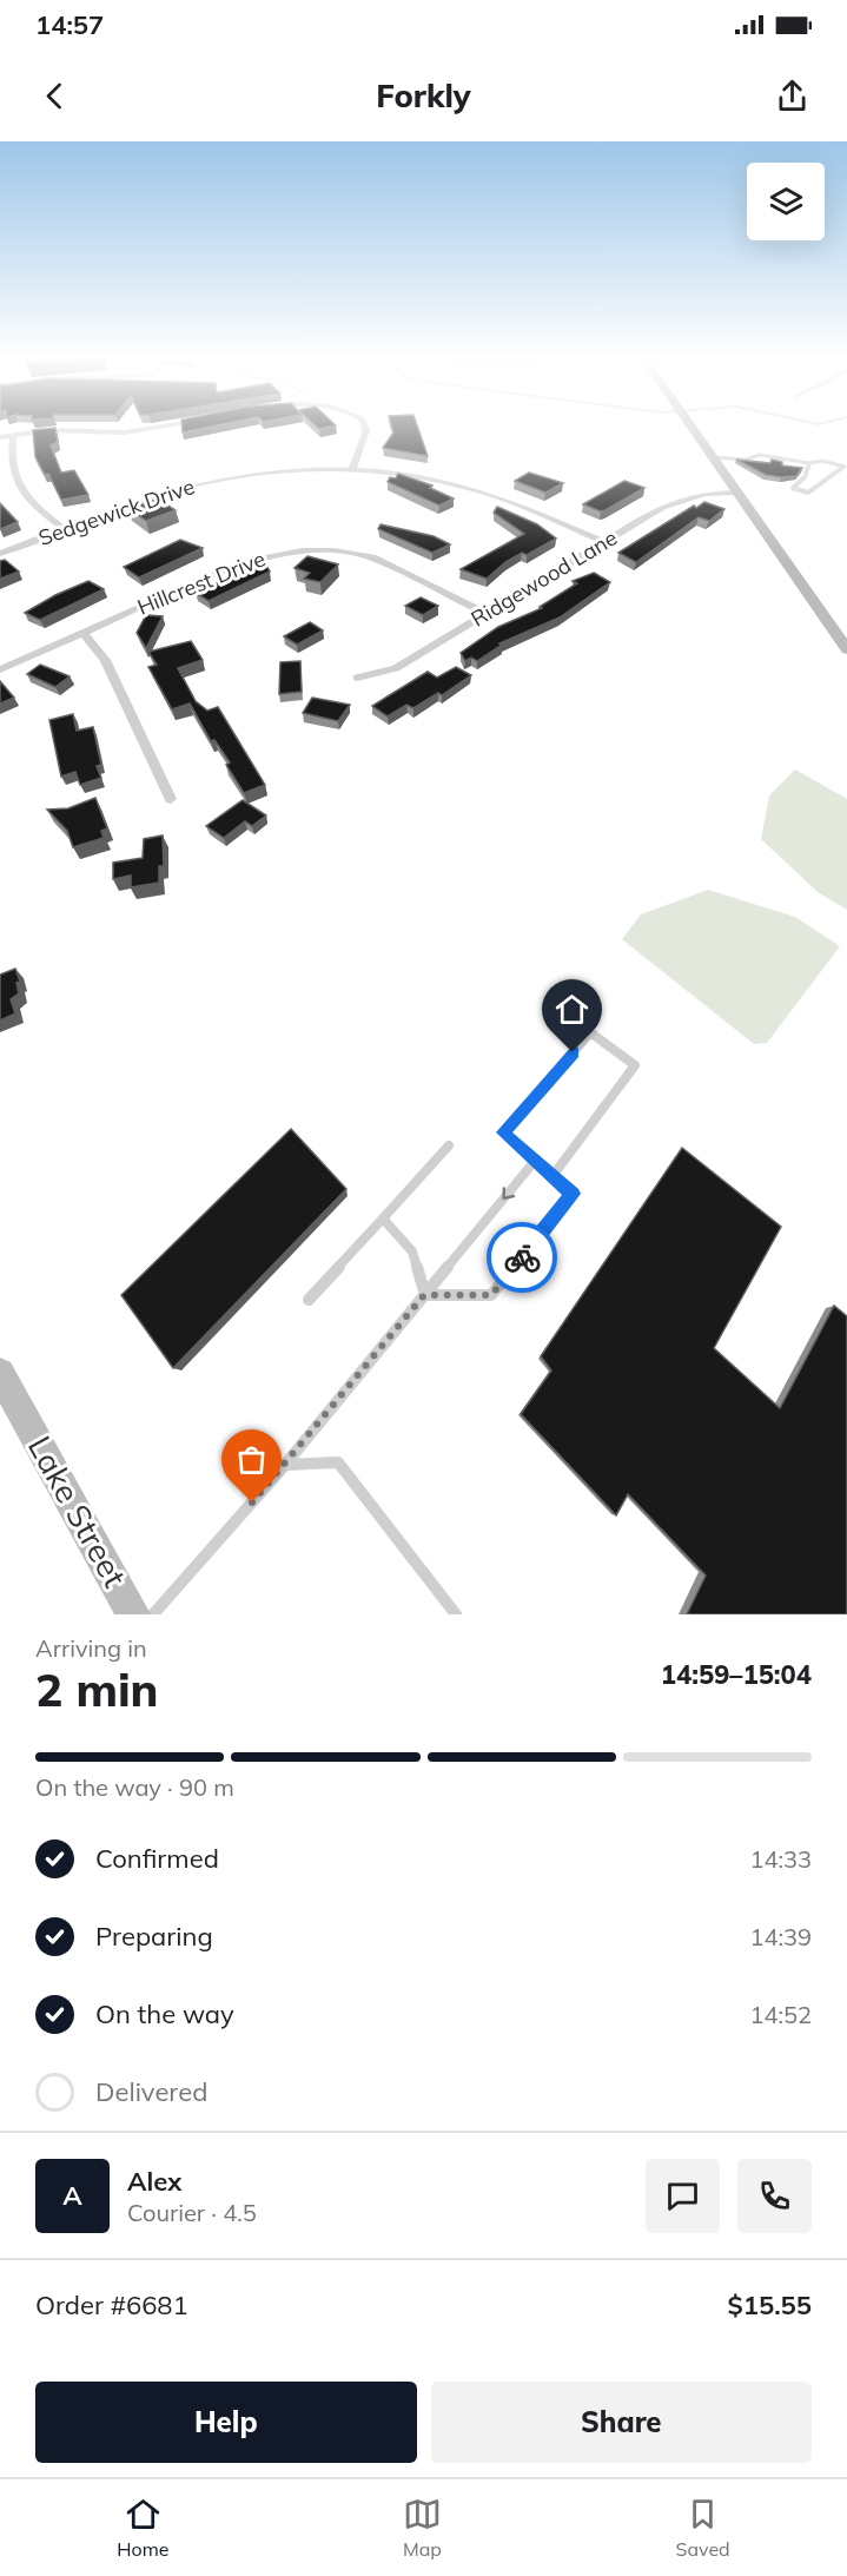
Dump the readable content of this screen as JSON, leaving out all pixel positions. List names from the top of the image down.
{
  "streets": {
    "main road": ["Lake Street"],
    "street": ["Sedgewick Drive", "Ridgewood Lane", "Hillcrest Drive"]
  },
  "crossings": [
    ["Sedgewick Drive", "Ridgewood Lane"],
    ["Ridgewood Lane", "Hillcrest Drive"]
  ],
  "page": {
    "status": "14:57",
    "header": "Forkly",
    "heading": ["2 min", "Arriving in", "14:59–15:04"],
    "panel": [
      "Alex",
      "Courier · 4.5",
      "Order #6681",
      "$15.55"
    ],
    "bar": "On the way · 90 m",
    "list": [
      ["Confirmed", "14:33"],
      ["Preparing", "14:39"],
      ["On the way", "14:52"],
      "Delivered"
    ],
    "round": "A",
    "buttons": ["Help", "Share"],
    "tabs": ["Home", "Map", "Saved"]
  }
}
